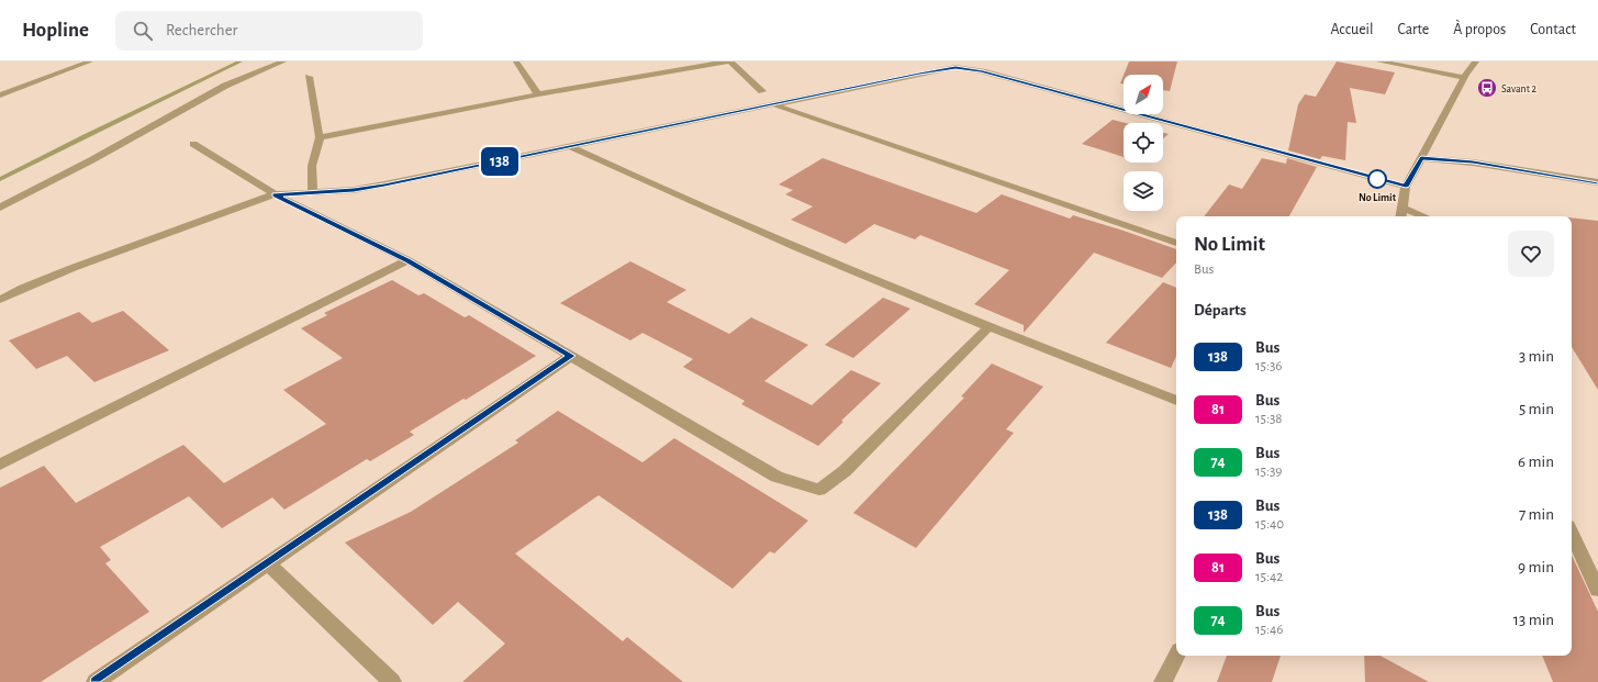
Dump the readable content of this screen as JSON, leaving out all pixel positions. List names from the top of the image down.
{
  "places": {
    "bus stop": ["Savant 2"],
    "other": ["No Limit"]
  },
  "lines": ["bus line 138"],
  "north": "top right",
  "page": {
    "header": "Hopline",
    "search": "Rechercher",
    "nav": [
      "Accueil",
      "Carte",
      "À propos",
      "Contact"
    ],
    "on_map": "138",
    "heading": [
      ["No Limit", "Bus"],
      "Départs"
    ],
    "list": [
      {
        "mark": "138",
        "name": "Bus",
        "note": "15:36",
        "value": "3 min"
      },
      {
        "mark": "81",
        "name": "Bus",
        "note": "15:38",
        "value": "5 min"
      },
      {
        "mark": "74",
        "name": "Bus",
        "note": "15:39",
        "value": "6 min"
      },
      {
        "mark": "138",
        "name": "Bus",
        "note": "15:40",
        "value": "7 min"
      },
      {
        "mark": "81",
        "name": "Bus",
        "note": "15:42",
        "value": "9 min"
      },
      {
        "mark": "74",
        "name": "Bus",
        "note": "15:46",
        "value": "13 min"
      }
    ]
  }
}
